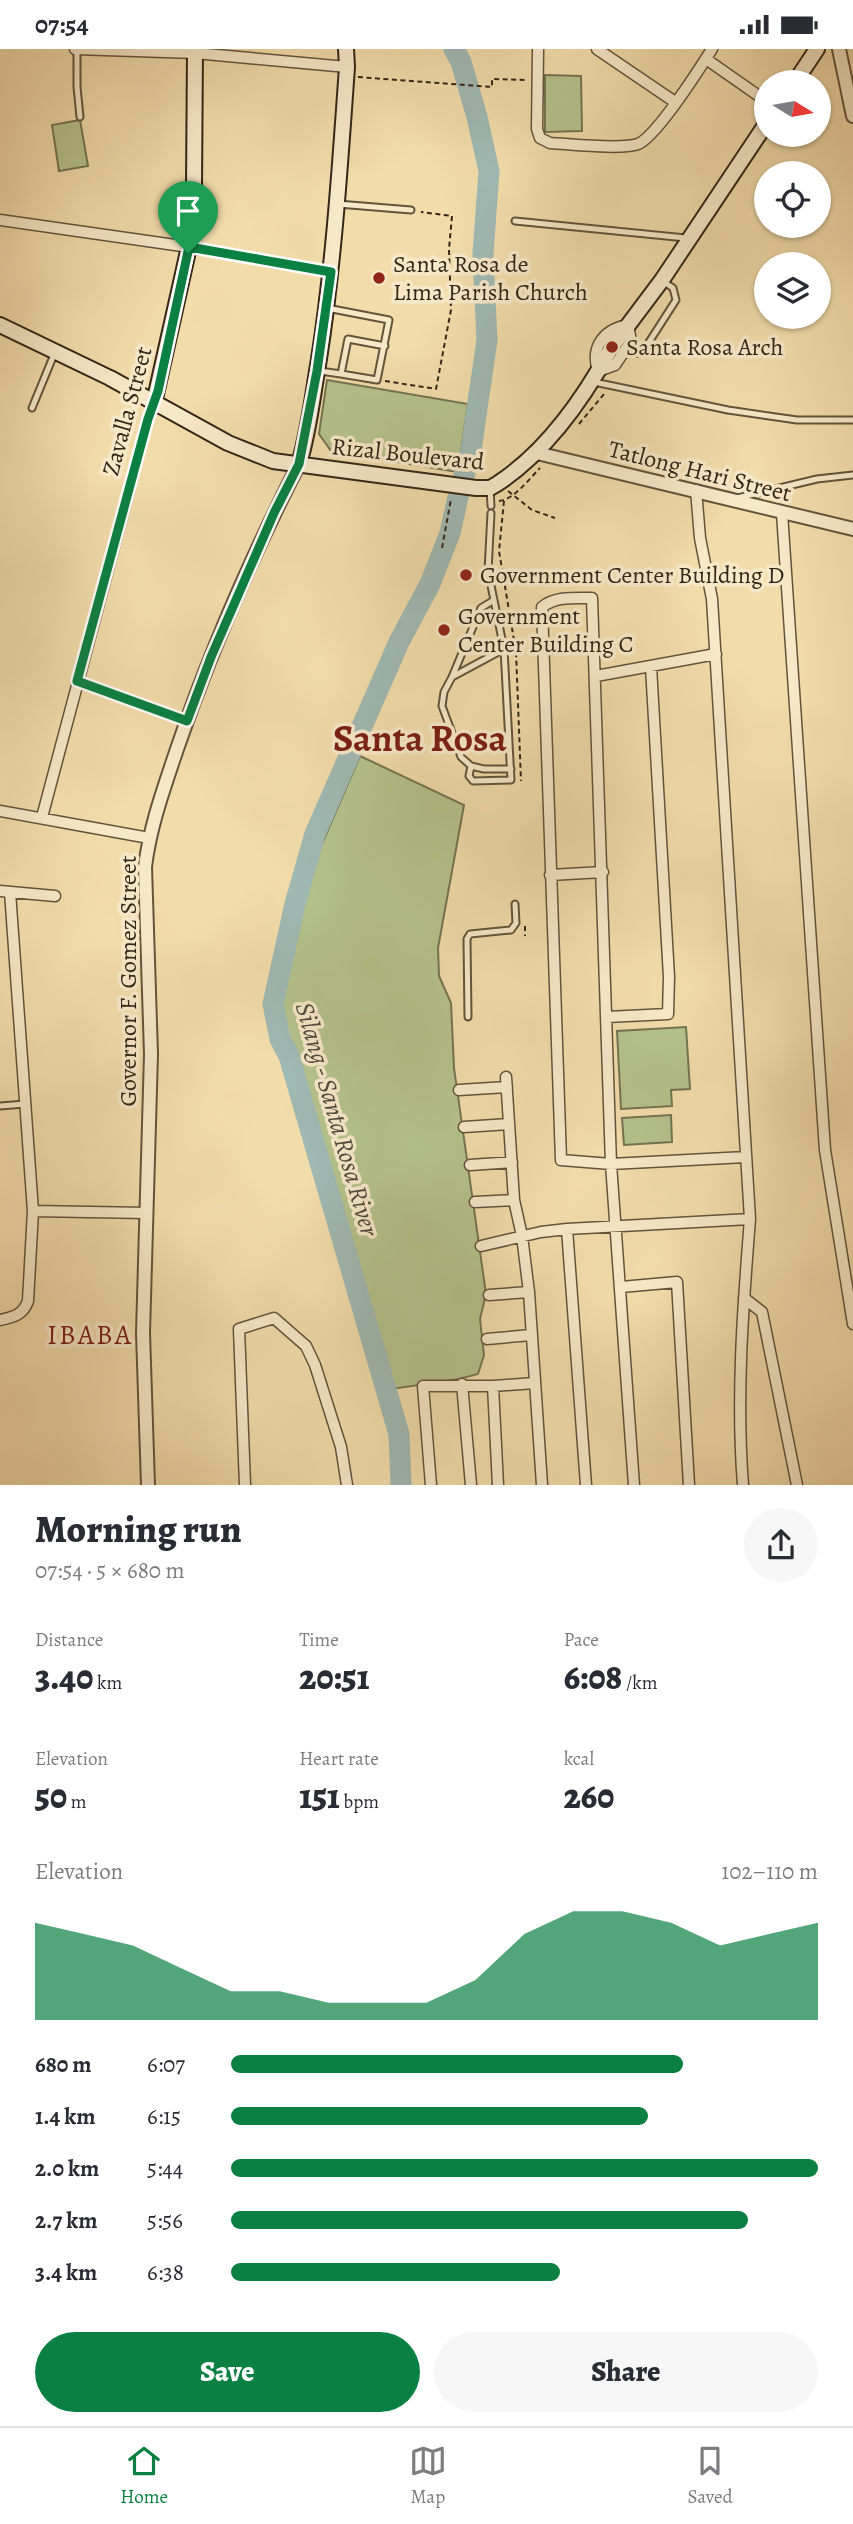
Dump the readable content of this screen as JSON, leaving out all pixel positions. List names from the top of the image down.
{
  "streets": {
    "main road": ["Zavalla Street", "Rizal Boulevard"],
    "street": ["Tatlong Hari Street", "Governor F. Gomez Street"]
  },
  "crossings": [
    ["Zavalla Street", "Rizal Boulevard"],
    ["Rizal Boulevard", "Tatlong Hari Street"],
    ["Rizal Boulevard", "Governor F. Gomez Street"]
  ],
  "districts": ["Santa Rosa", "IBABA"],
  "water": ["Silang - Santa Rosa River"],
  "places": [
    "Santa Rosa de Lima Parish Church",
    "Santa Rosa Arch",
    "Government Center Building D",
    "Government Center Building C"
  ],
  "north": "right",
  "page": {
    "status": "07:54",
    "heading": ["Morning run", "07:54 · 5 × 680 m"],
    "stats": [
      ["Distance", "3.40 km"],
      ["Time", "20:51"],
      ["Pace", "6:08 /km"],
      ["Elevation", "50 m"],
      ["Heart rate", "151 bpm"],
      ["kcal", "260"]
    ],
    "chart": ["Elevation", "102–110 m"],
    "list": [
      {
        "name": "680 m",
        "note": "6:07"
      },
      {
        "name": "1.4 km",
        "note": "6:15"
      },
      {
        "name": "2.0 km",
        "note": "5:44"
      },
      {
        "name": "2.7 km",
        "note": "5:56"
      },
      {
        "name": "3.4 km",
        "note": "6:38"
      }
    ],
    "buttons": ["Save", "Share"],
    "tabs": ["Home", "Map", "Saved"]
  }
}
